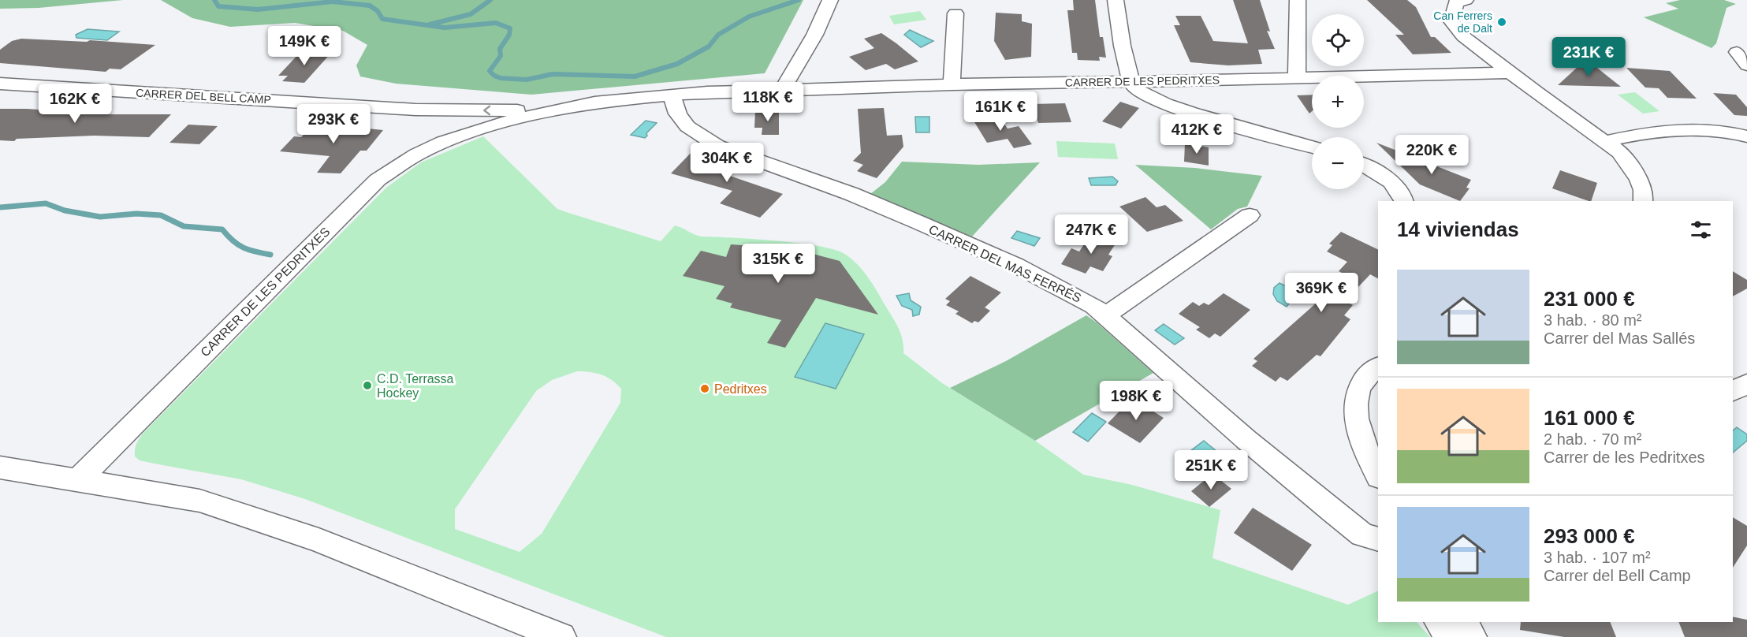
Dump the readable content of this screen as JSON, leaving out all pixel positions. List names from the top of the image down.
{
  "streets": {
    "street": ["CARRER DE LES PEDRITXES", "CARRER DEL BELL CAMP", "CARRER DEL MAS FERRÉS"]
  },
  "crossings": [
    ["CARRER DE LES PEDRITXES", "CARRER DEL BELL CAMP"],
    ["CARRER DE LES PEDRITXES", "CARRER DEL MAS FERRÉS"]
  ],
  "places": ["Can Ferrers de Dalt", "C.D. Terrassa Hockey", "Pedritxes"],
  "page": {
    "map_buttons": ["+", "−"],
    "price": [
      "149K €",
      "231K €",
      "118K €",
      "162K €",
      "161K €",
      "293K €",
      "412K €",
      "220K €",
      "304K €",
      "247K €",
      "315K €",
      "369K €",
      "198K €",
      "251K €"
    ],
    "heading": "14 viviendas",
    "list": [
      {
        "name": "231 000 €",
        "note": "3 hab. · 80 m² · Carrer del Mas Sallés"
      },
      {
        "name": "161 000 €",
        "note": "2 hab. · 70 m² · Carrer de les Pedritxes"
      },
      {
        "name": "293 000 €",
        "note": "3 hab. · 107 m² · Carrer del Bell Camp"
      }
    ]
  }
}
